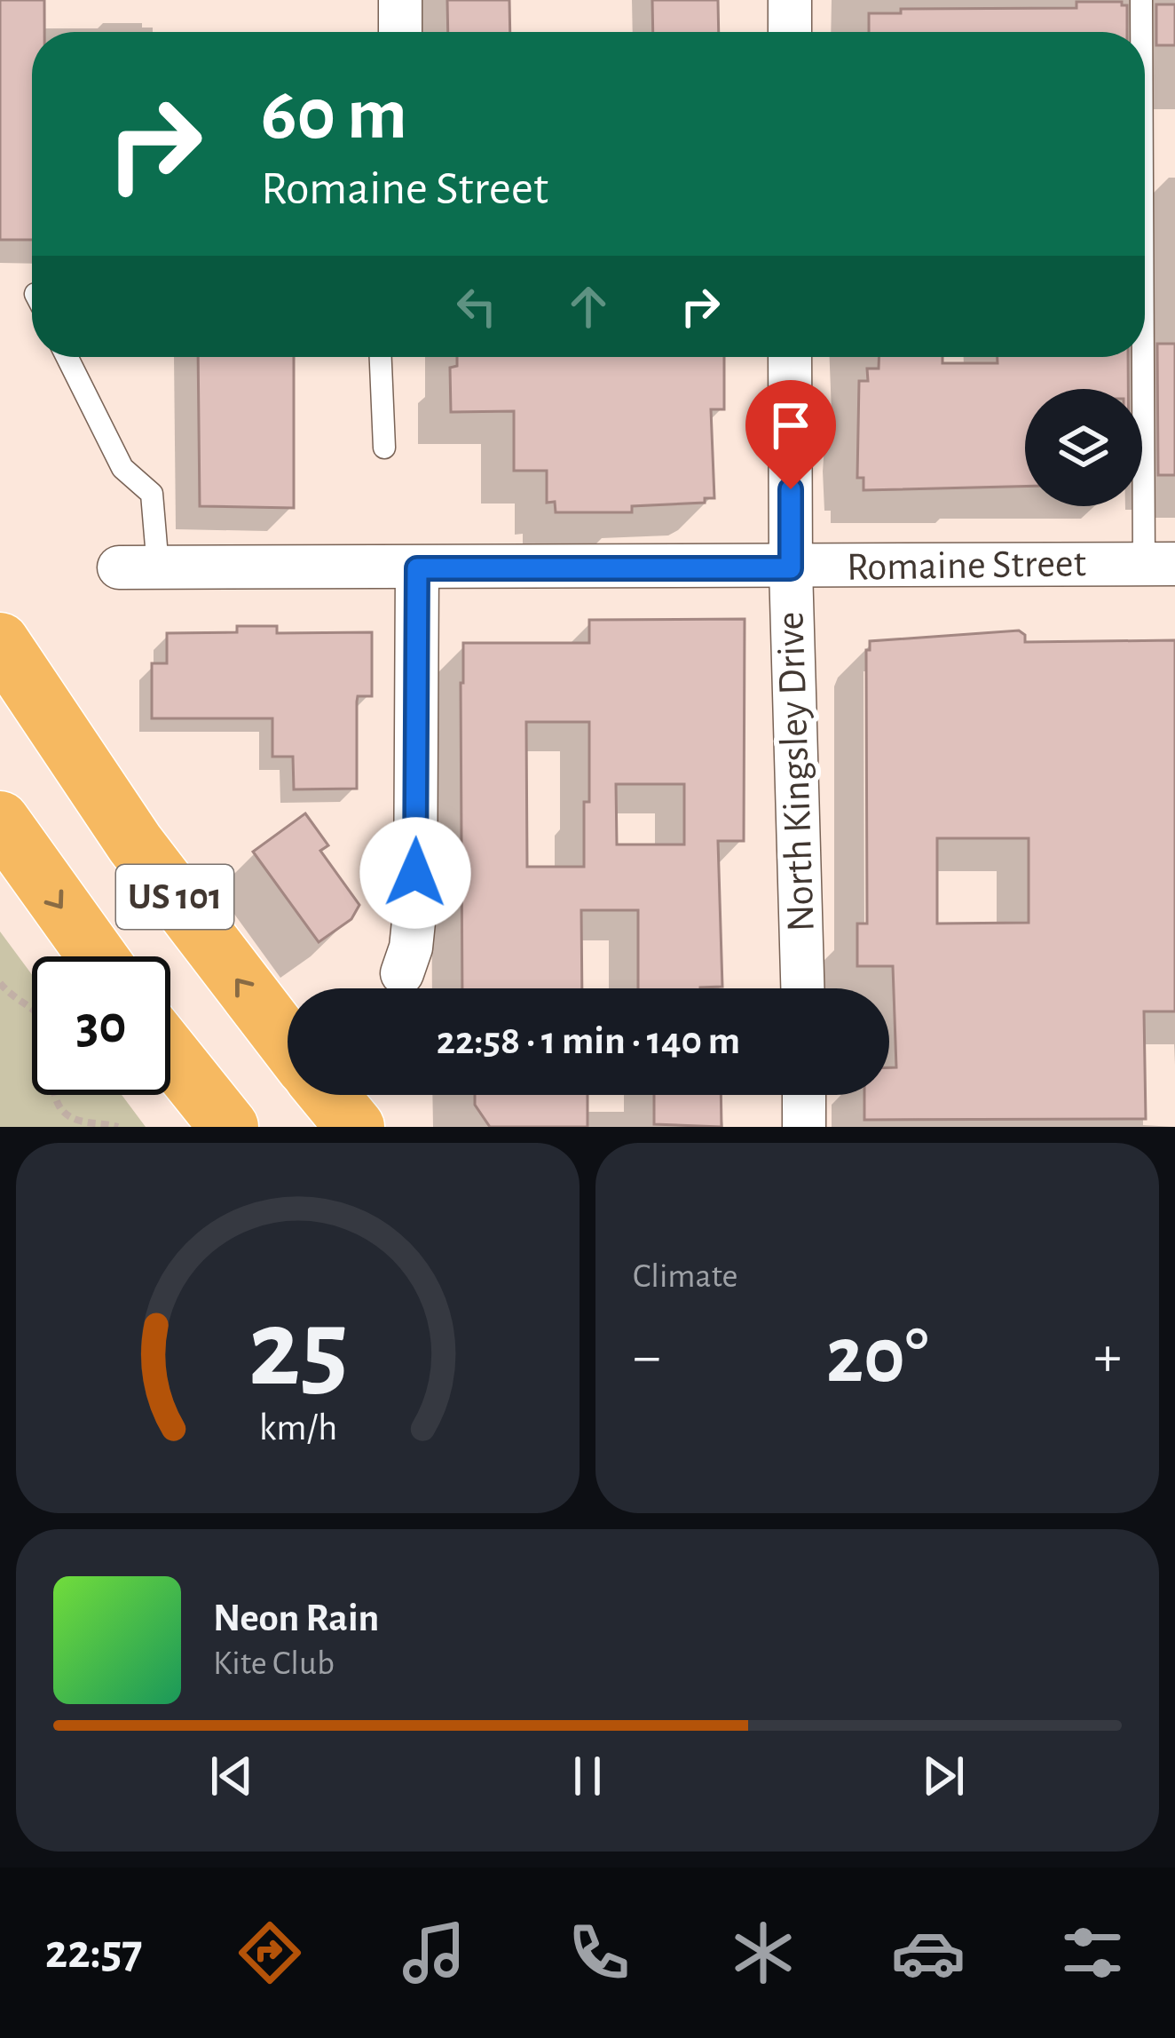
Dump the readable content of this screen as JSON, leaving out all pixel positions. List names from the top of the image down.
{
  "streets": {
    "highway": ["US 101"],
    "street": ["Romaine Street", "North Kingsley Drive"]
  },
  "crossings": [
    ["Romaine Street", "North Kingsley Drive"]
  ],
  "page": {
    "turn": ["60 m", "Romaine Street"],
    "limit": "30",
    "trip": "22:58 · 1 min · 140 m",
    "tile": "Climate",
    "heat": ["−", "20°", "+"],
    "song": ["Neon Rain", "Kite Club"],
    "tabs": "22:57",
    "gauge": ["25", "km/h"]
  }
}
